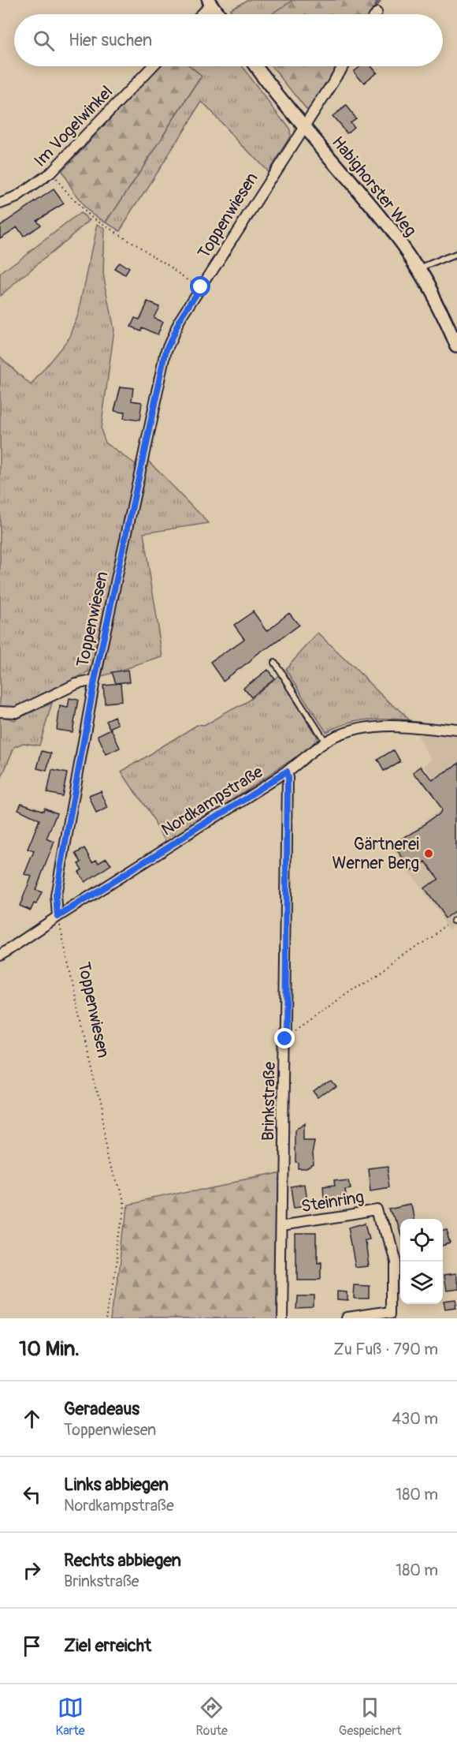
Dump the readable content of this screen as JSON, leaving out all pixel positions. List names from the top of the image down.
{
  "streets": {
    "street": [
      "Im Vogelwinkel",
      "Habighorster Weg",
      "Toppenwiesen",
      "Nordkampstraße",
      "Brinkstraße",
      "Steinring"
    ]
  },
  "crossings": [
    ["Habighorster Weg", "Toppenwiesen"],
    ["Toppenwiesen", "Nordkampstraße"],
    ["Nordkampstraße", "Brinkstraße"],
    ["Brinkstraße", "Steinring"]
  ],
  "places": ["Gärtnerei Werner Berg"],
  "page": {
    "search": "Hier suchen",
    "heading": ["10 Min.", "Zu Fuß · 790 m"],
    "list": [
      ["Geradeaus", "Toppenwiesen", "430 m"],
      ["Links abbiegen", "Nordkampstraße", "180 m"],
      ["Rechts abbiegen", "Brinkstraße", "180 m"],
      "Ziel erreicht"
    ],
    "nav": ["Karte", "Route", "Gespeichert"]
  }
}
